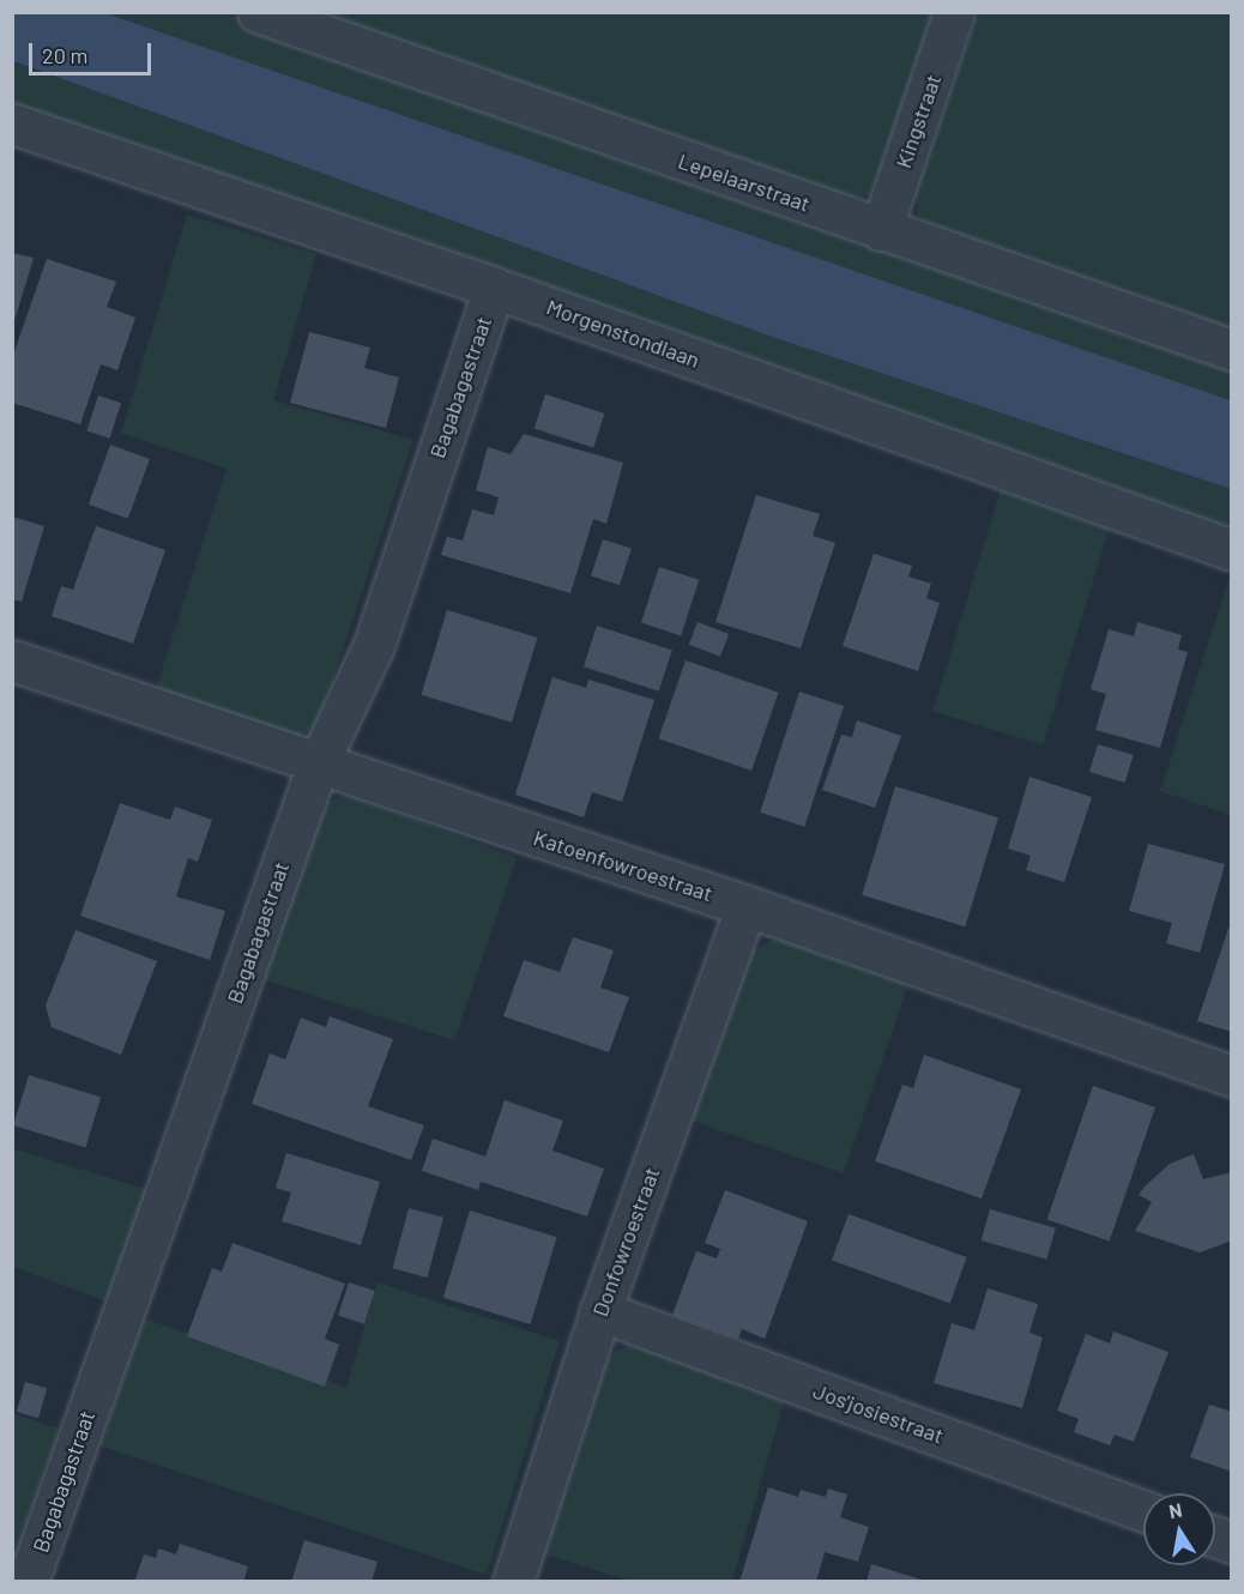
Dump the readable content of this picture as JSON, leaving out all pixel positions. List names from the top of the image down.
{
  "streets": {
    "street": [
      "Kingstraat",
      "Lepelaarstraat",
      "Morgenstondlaan",
      "Bagabagastraat",
      "Katoenfowroestraat",
      "Donfowroestraat",
      "Jos'josiestraat"
    ]
  },
  "crossings": [
    ["Kingstraat", "Lepelaarstraat"],
    ["Morgenstondlaan", "Bagabagastraat"],
    ["Bagabagastraat", "Katoenfowroestraat"],
    ["Katoenfowroestraat", "Donfowroestraat"],
    ["Donfowroestraat", "Jos'josiestraat"]
  ],
  "scale_bar": "20 m",
  "north": "top"
}
